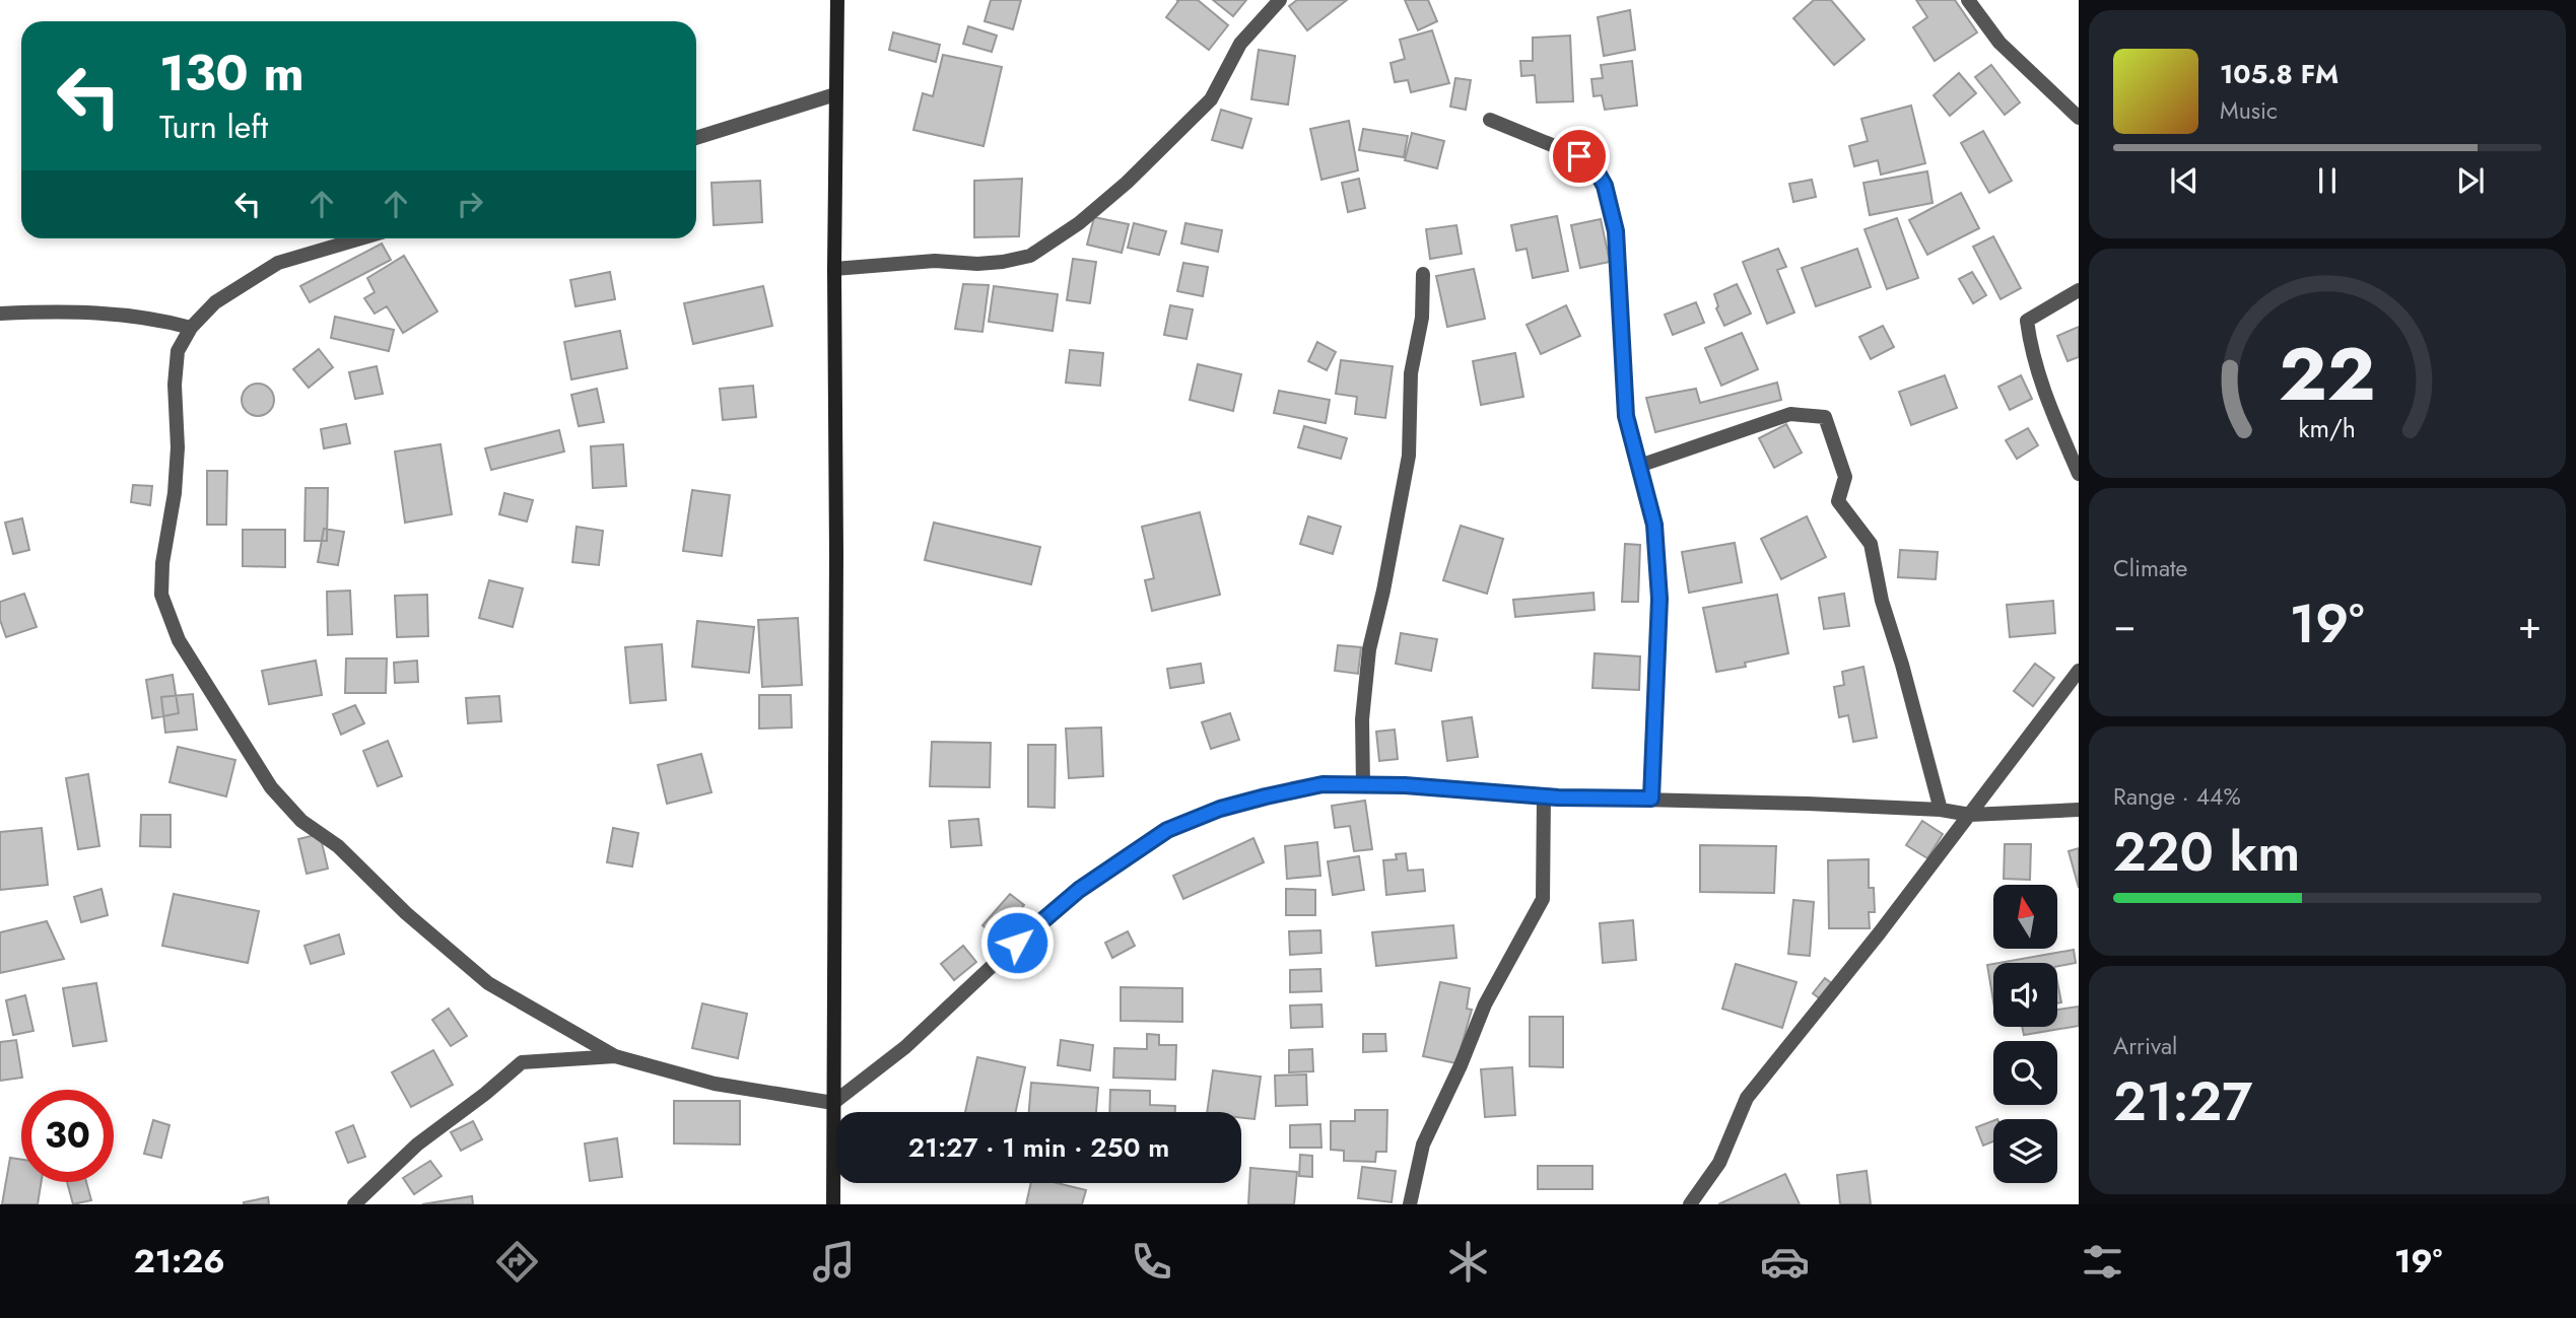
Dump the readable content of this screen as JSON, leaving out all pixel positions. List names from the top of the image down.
{
  "north": "top",
  "page": {
    "turn": ["130 m", "Turn left"],
    "song": ["105.8 FM", "Music"],
    "tile": [
      "Climate",
      ["Range · 44%", "220 km"],
      ["Arrival", "21:27"]
    ],
    "heat": ["−", "19°", "+"],
    "limit": "30",
    "trip": "21:27 · 1 min · 250 m",
    "tabs": ["21:26", "19°"],
    "gauge": ["22", "km/h"]
  }
}
